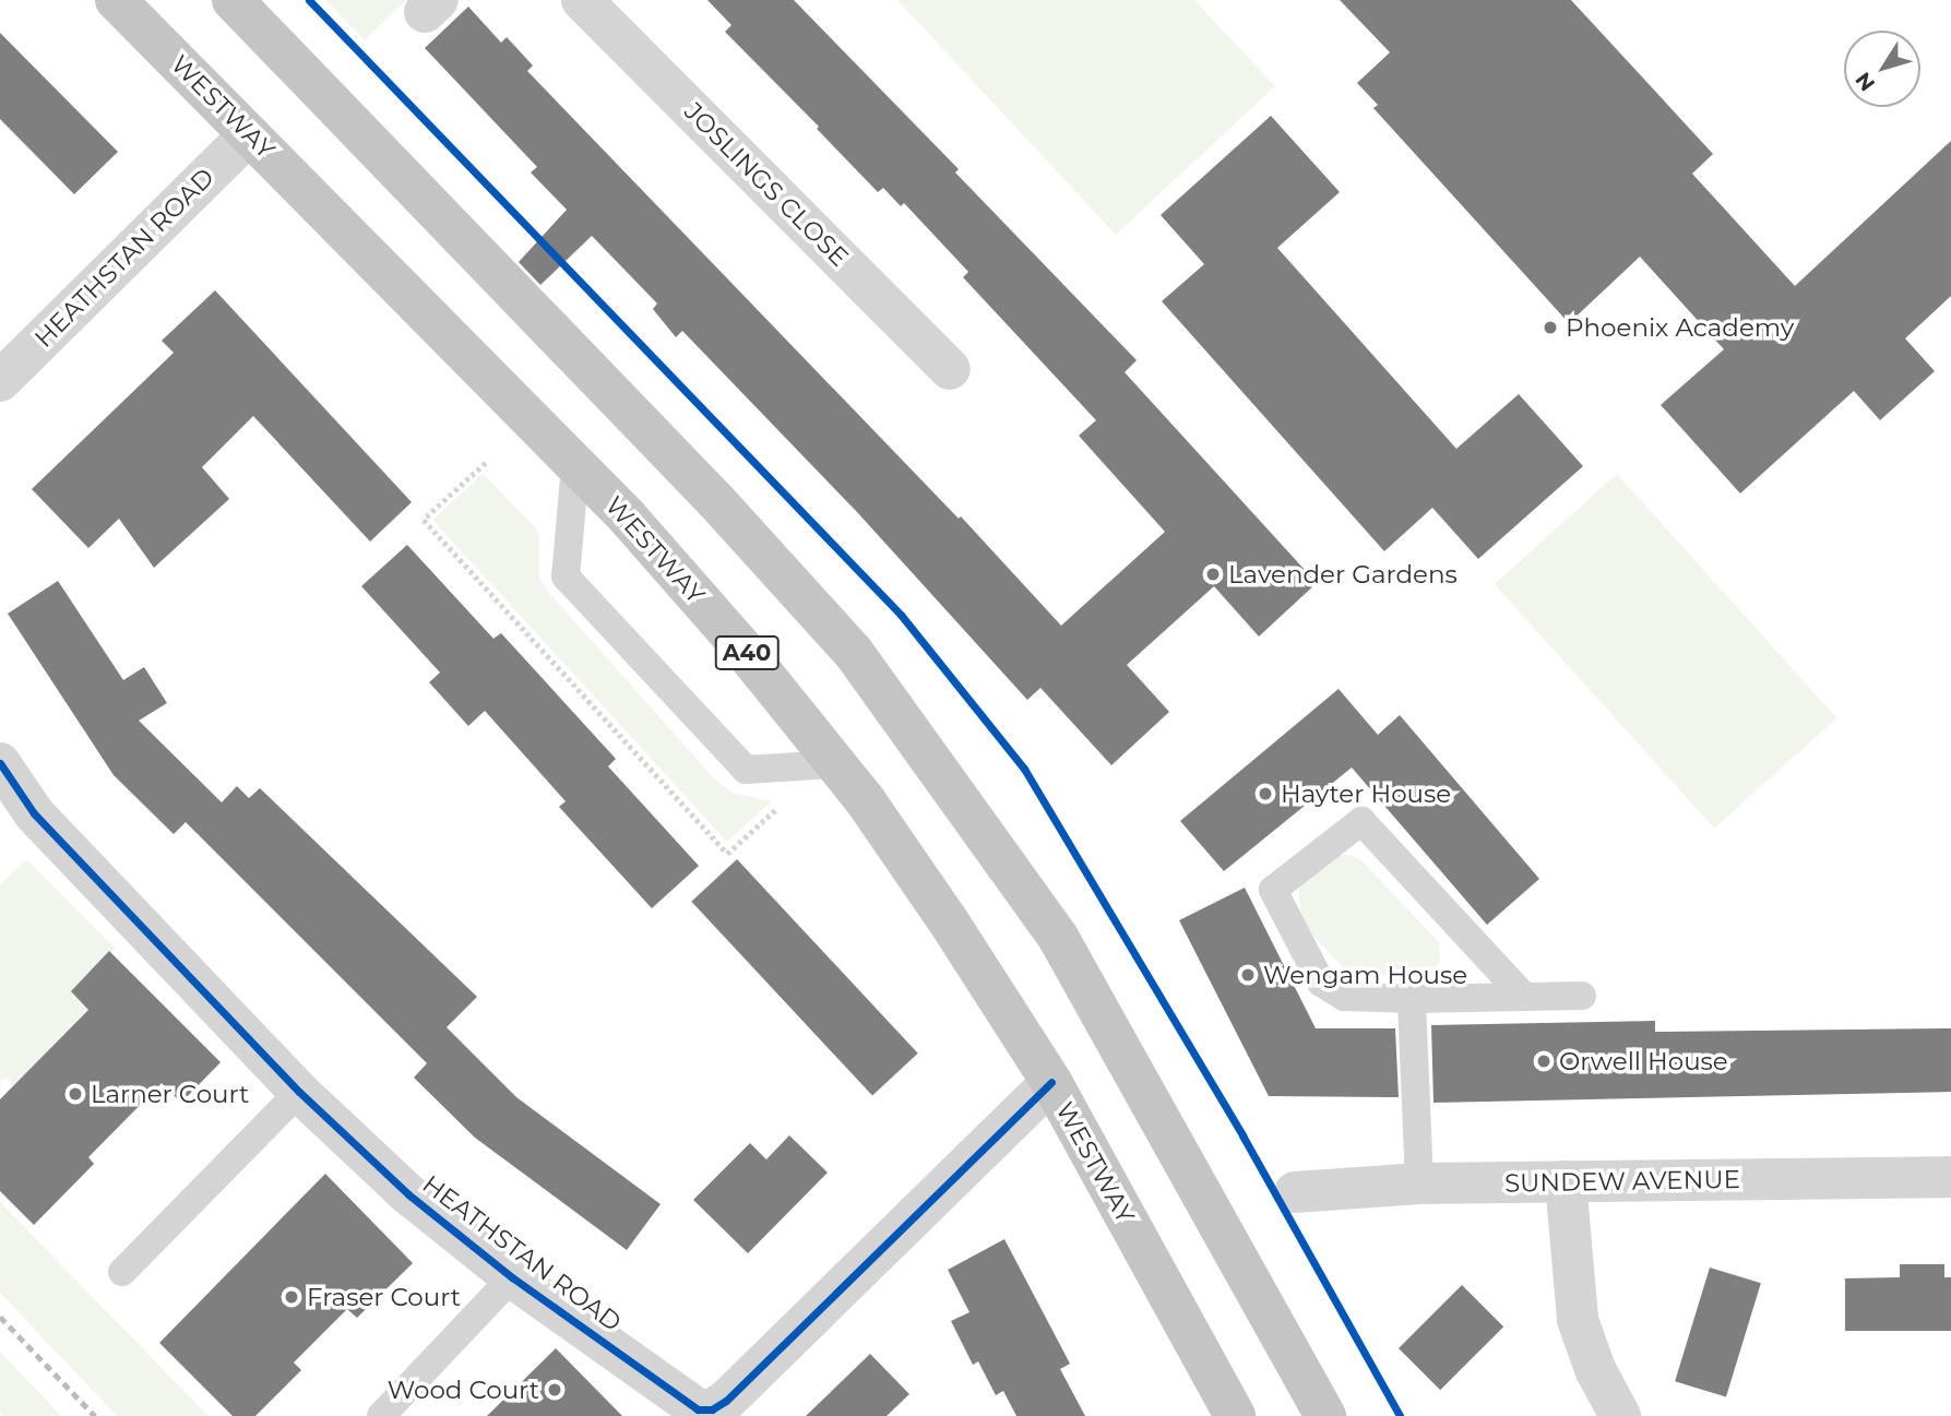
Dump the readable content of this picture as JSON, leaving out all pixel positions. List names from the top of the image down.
{
  "streets": {
    "highway": ["WESTWAY", "A40"],
    "street": ["JOSLINGS CLOSE", "HEATHSTAN ROAD", "SUNDEW AVENUE"]
  },
  "crossings": [
    ["WESTWAY", "HEATHSTAN ROAD"]
  ],
  "places": [
    "Phoenix Academy",
    "Lavender Gardens",
    "Hayter House",
    "Wengam House",
    "Orwell House",
    "Larner Court",
    "Fraser Court",
    "Wood Court"
  ],
  "north": "bottom left"
}
